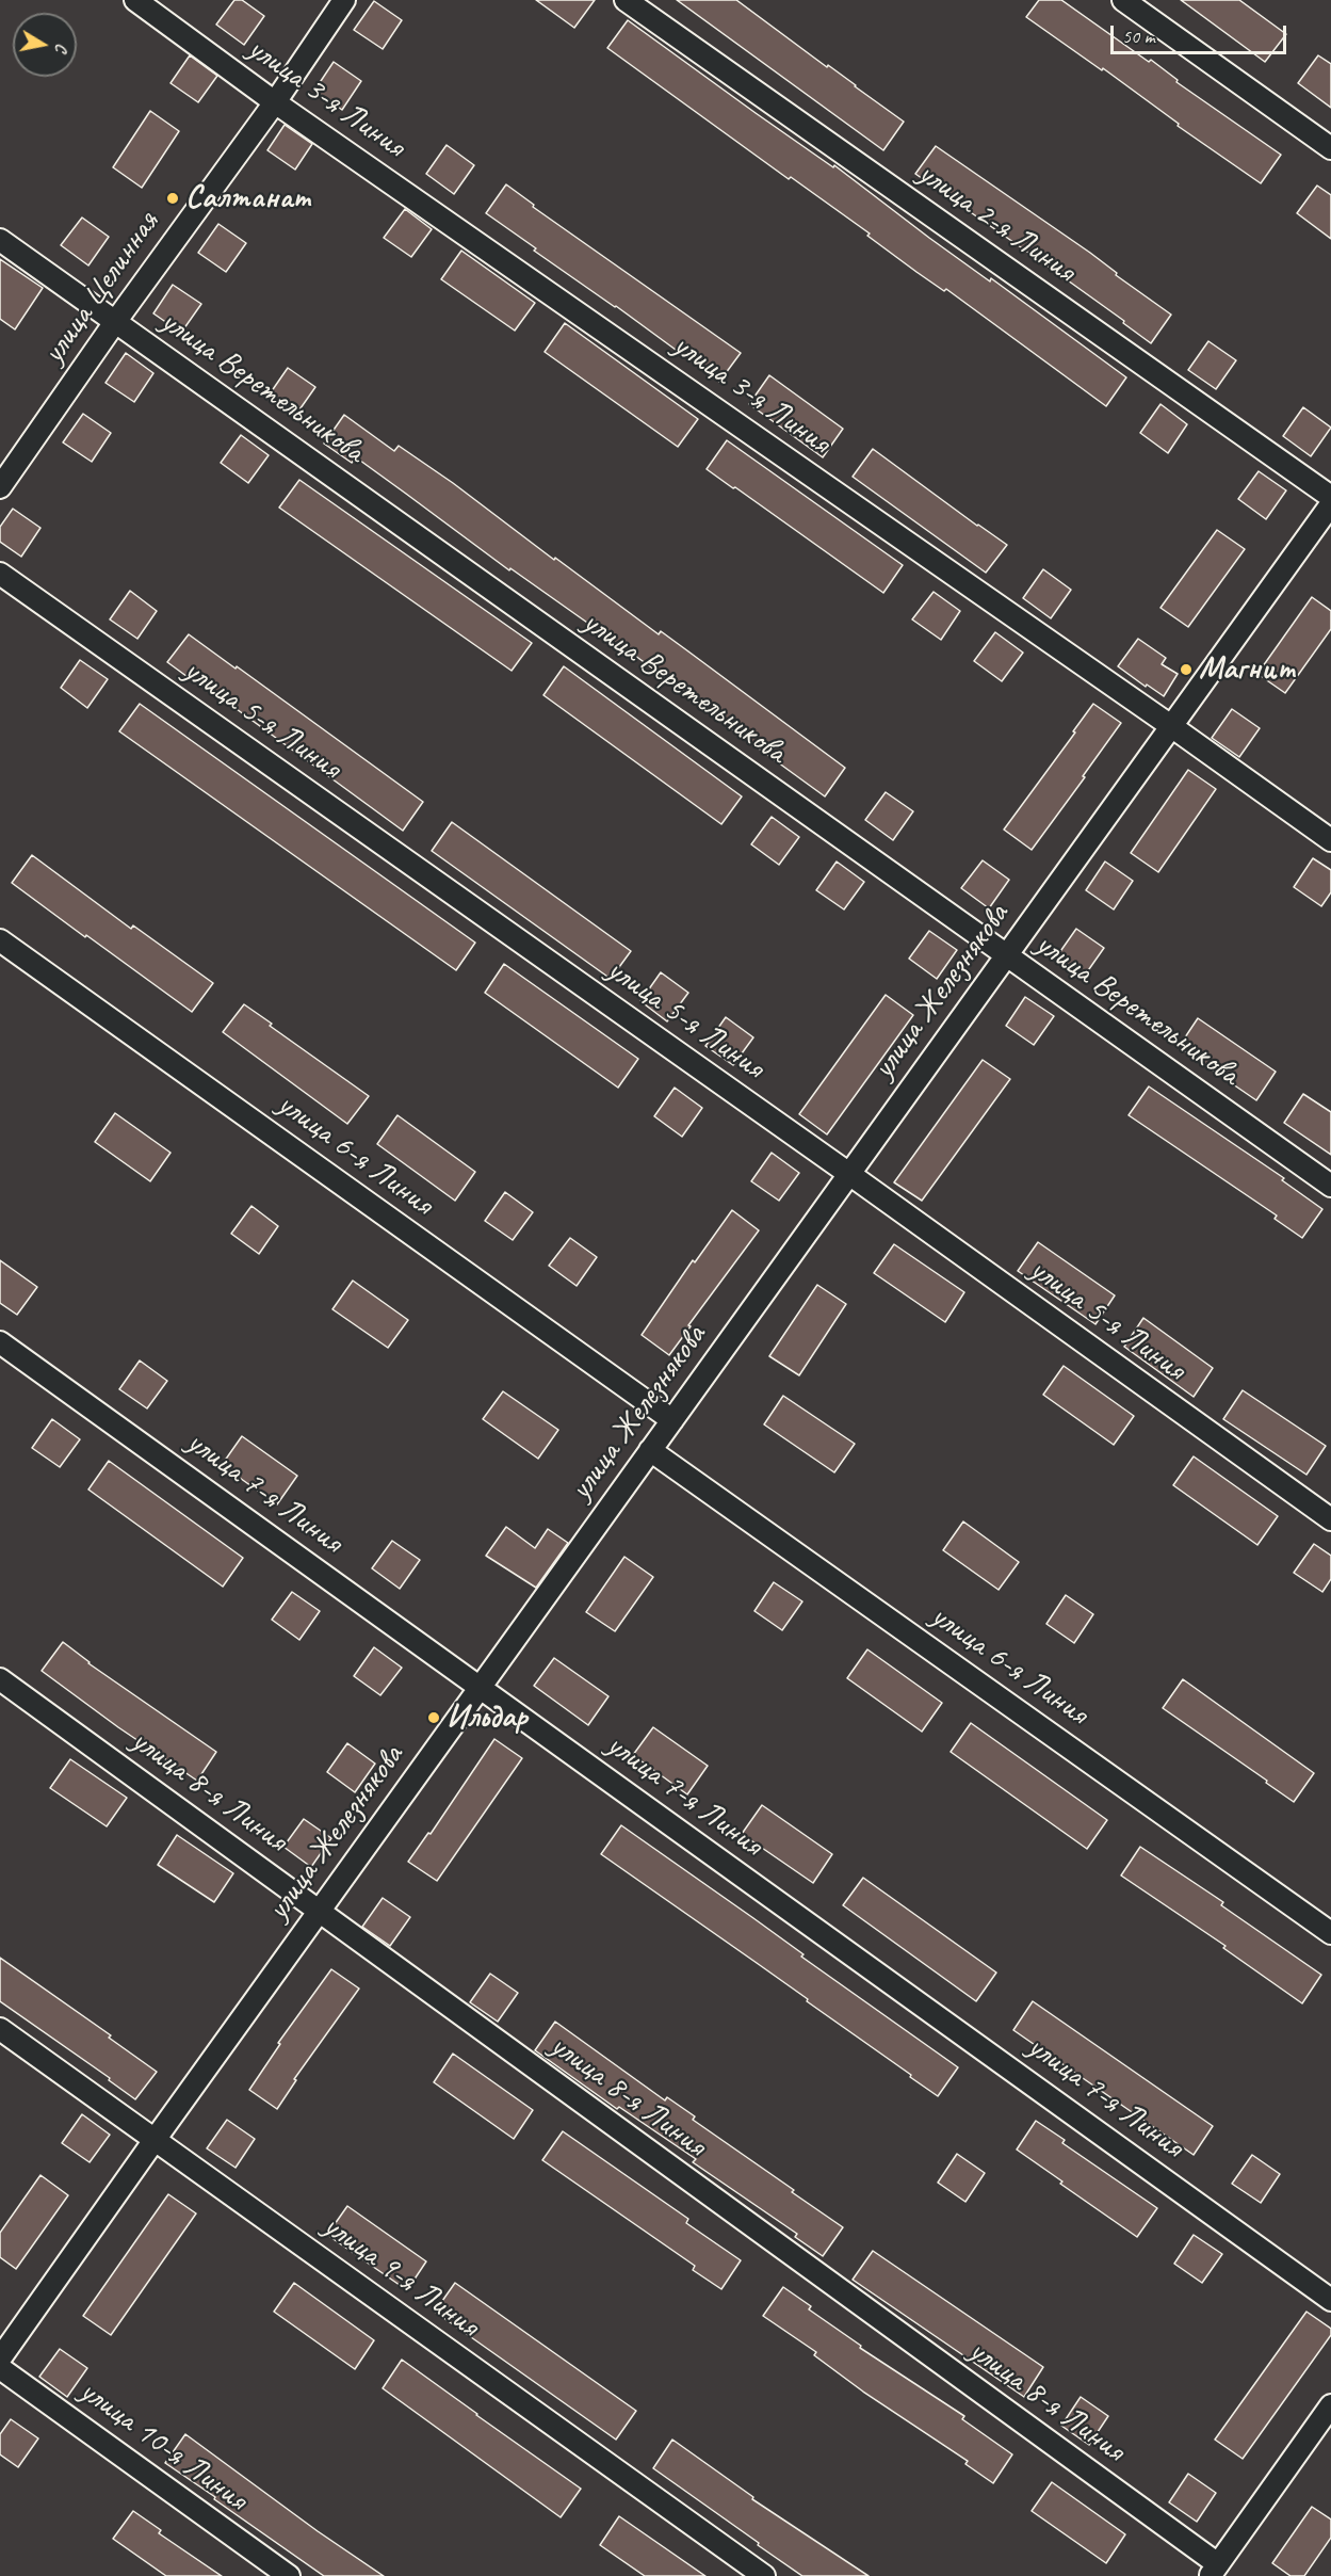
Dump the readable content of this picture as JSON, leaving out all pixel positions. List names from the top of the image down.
{
  "streets": {
    "street": [
      "улица 3-я Линия",
      "улица 2-я Линия",
      "улица Целинная",
      "улица Веретельникова",
      "улица 5-я Линия",
      "улица Железнякова",
      "улица 6-я Линия",
      "улица 7-я Линия",
      "улица 8-я Линия",
      "улица 9-я Линия",
      "улица 10-я Линия"
    ]
  },
  "crossings": [
    ["улица 3-я Линия", "улица Целинная"],
    ["улица 3-я Линия", "улица Железнякова"],
    ["улица Целинная", "улица Веретельникова"],
    ["улица Веретельникова", "улица Железнякова"],
    ["улица 5-я Линия", "улица Железнякова"],
    ["улица Железнякова", "улица 6-я Линия"],
    ["улица Железнякова", "улица 7-я Линия"],
    ["улица Железнякова", "улица 8-я Линия"],
    ["улица Железнякова", "улица 9-я Линия"]
  ],
  "places": ["Салтанат", "Магнит", "Ильдар"],
  "scale_bar": "50 m",
  "north": "right"
}
